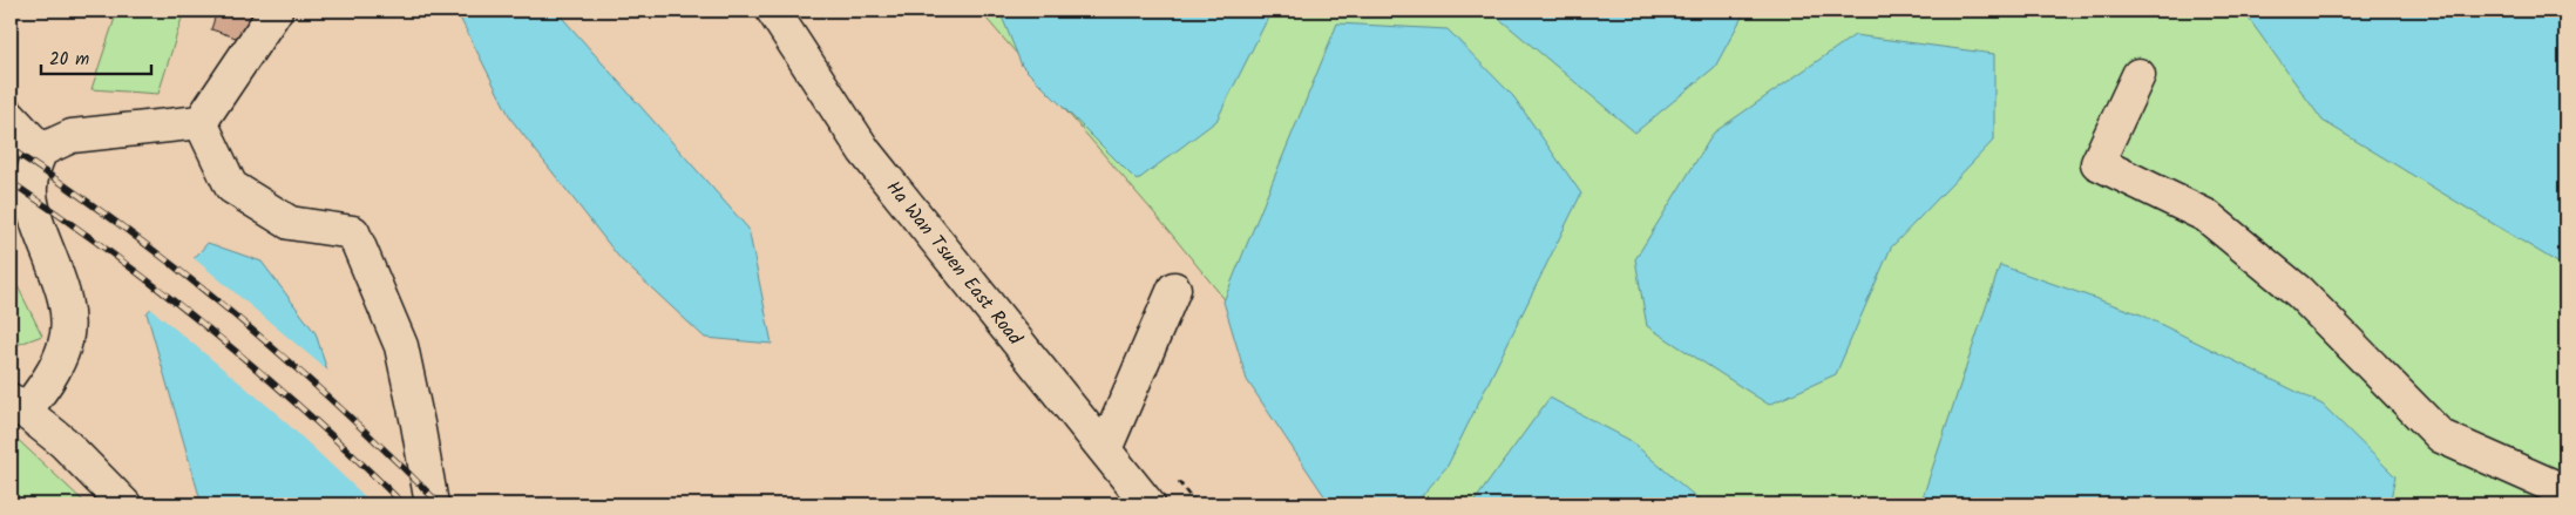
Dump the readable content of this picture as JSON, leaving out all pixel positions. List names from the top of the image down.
{
  "streets": {
    "street": ["Ha Wan Tsuen East Road"]
  },
  "scale_bar": "20 m"
}
